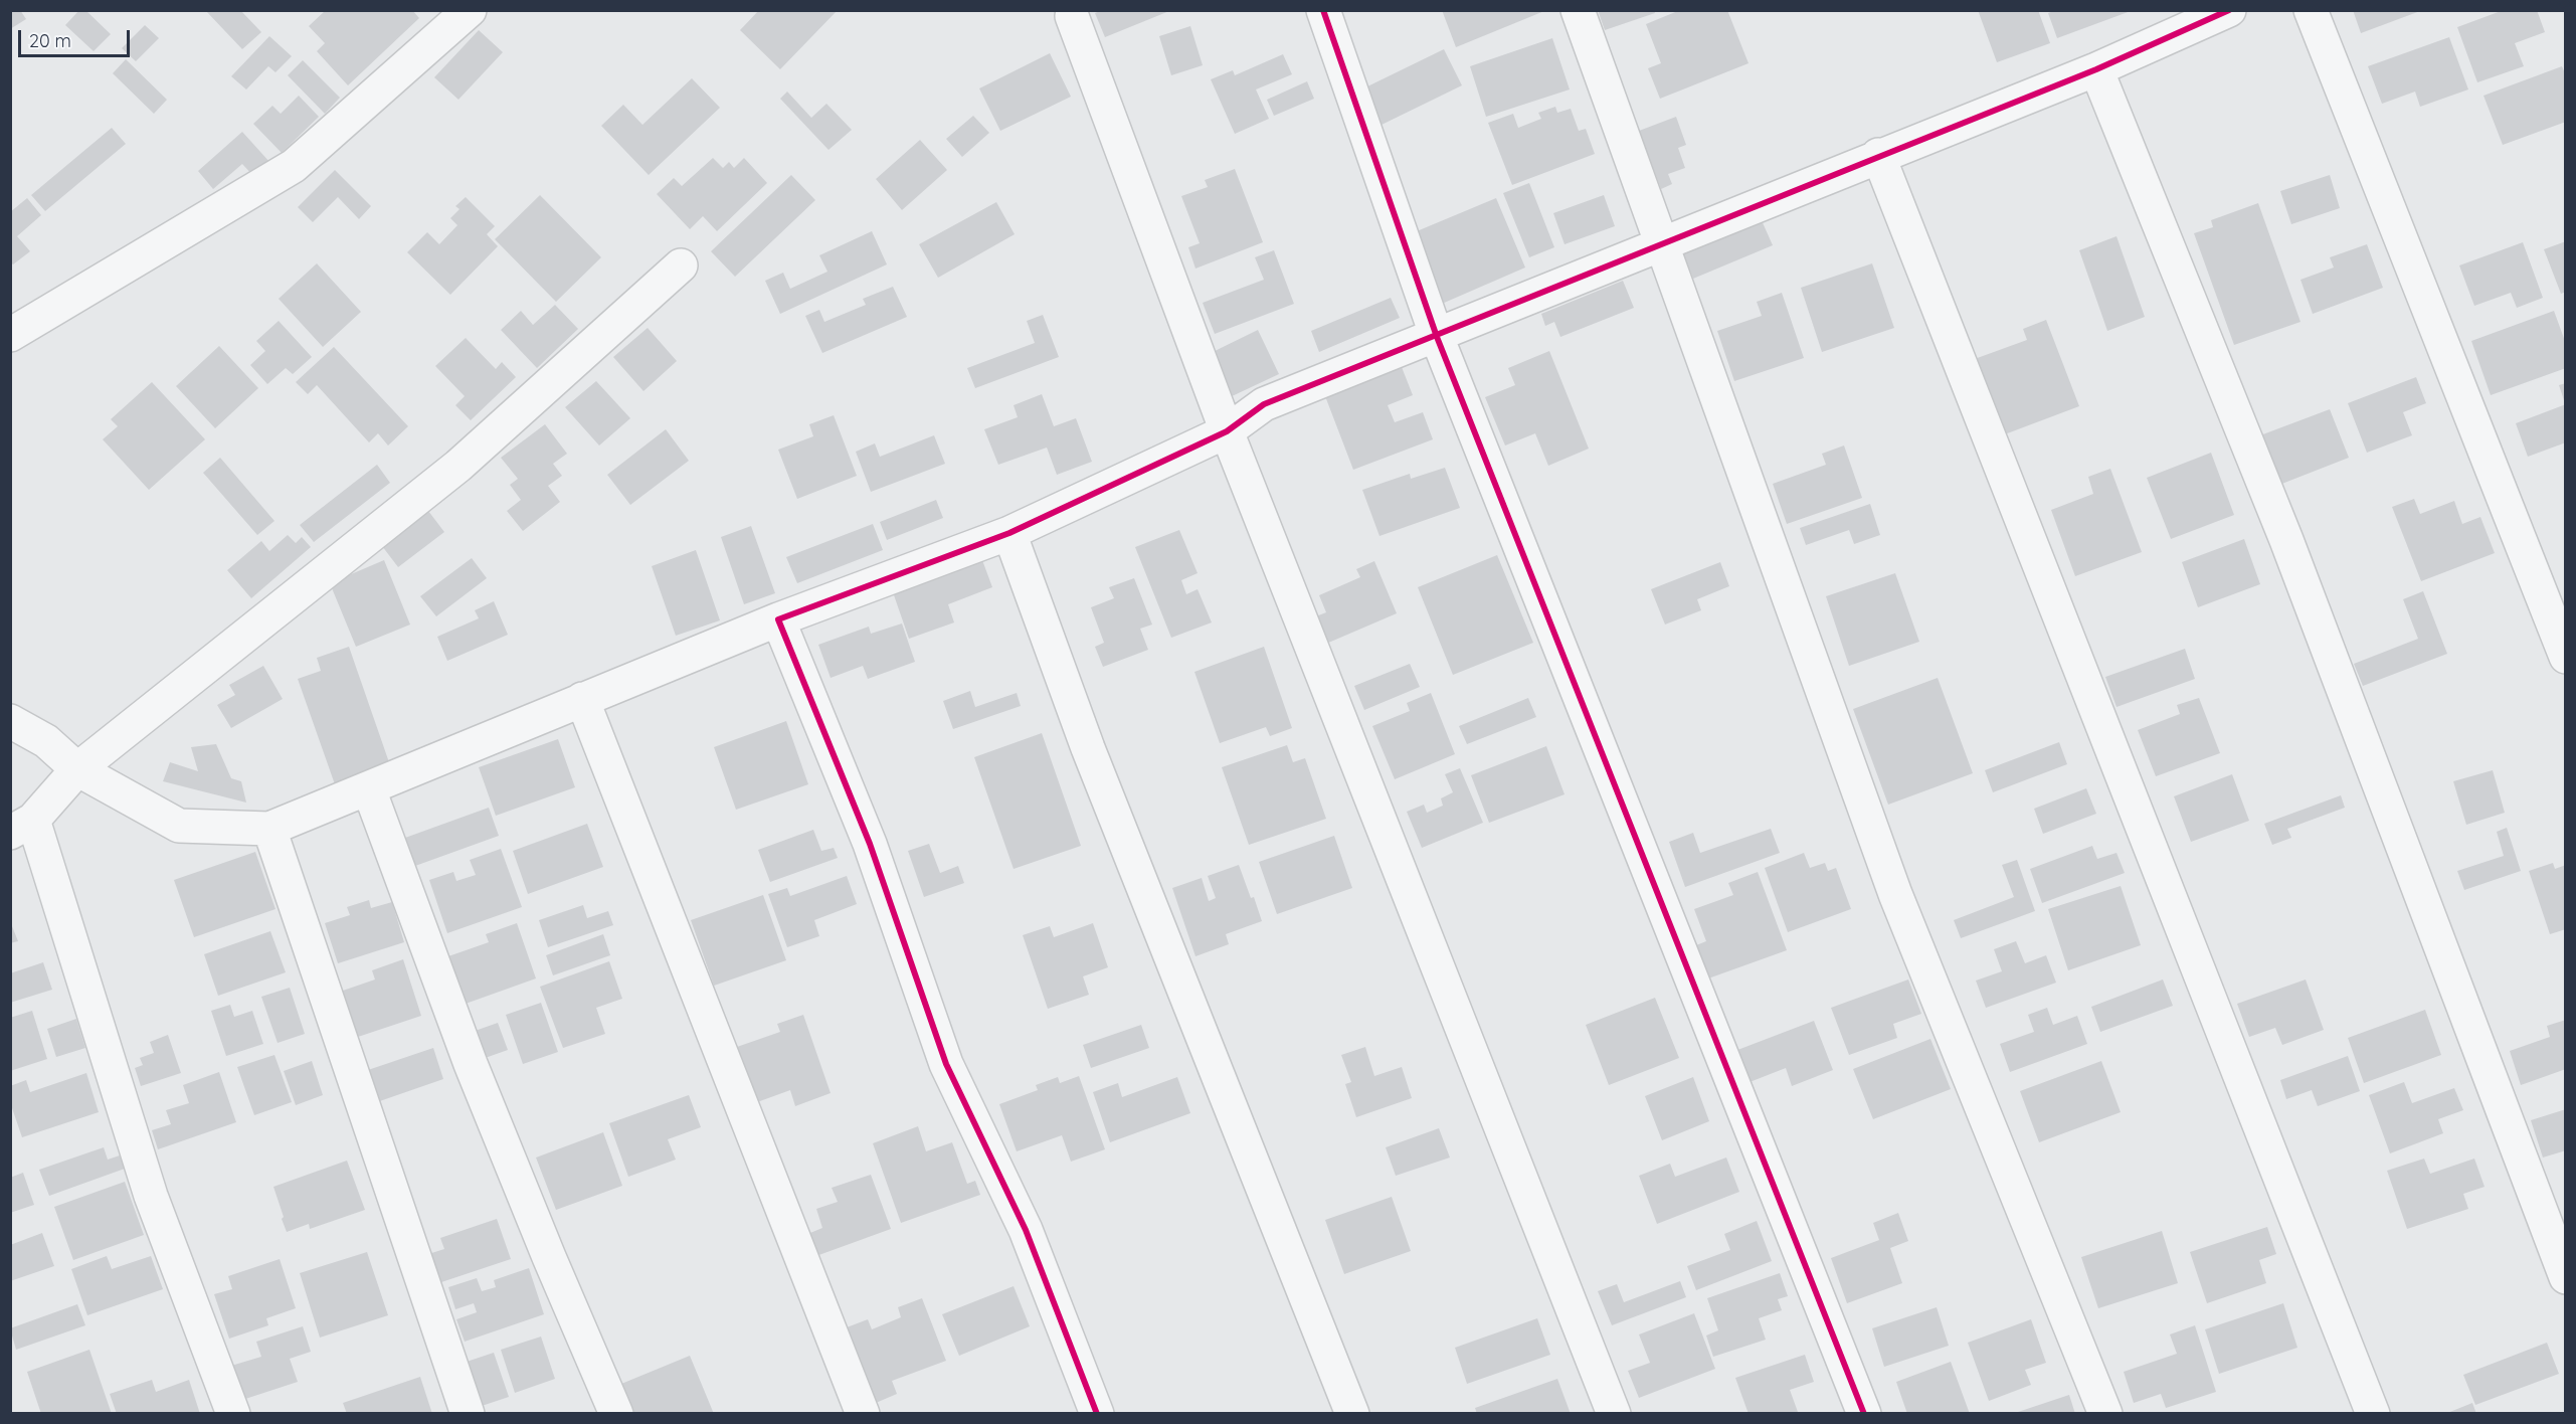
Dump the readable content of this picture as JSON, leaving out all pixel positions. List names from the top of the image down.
{
  "scale_bar": "20 m"
}
